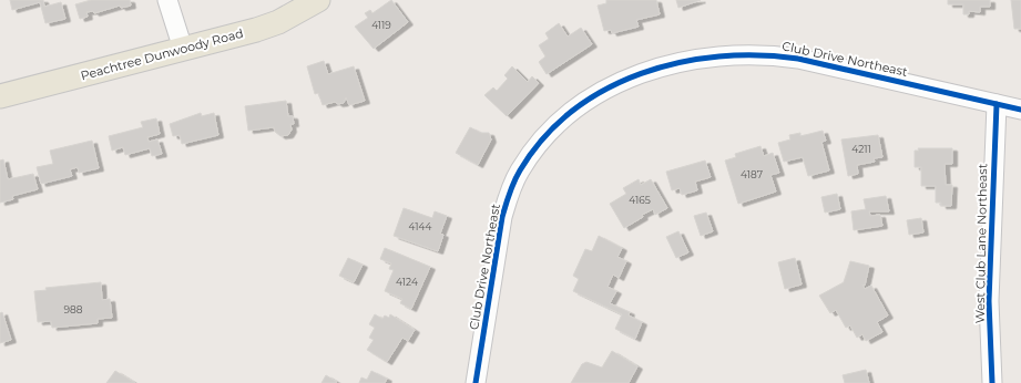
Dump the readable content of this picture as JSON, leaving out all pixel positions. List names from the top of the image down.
{
  "streets": {
    "main road": ["Peachtree Dunwoody Road"],
    "street": ["Club Drive Northeast", "West Club Lane Northeast"]
  },
  "crossings": [
    ["Club Drive Northeast", "West Club Lane Northeast"]
  ],
  "house_numbers": [
    "4119",
    "4211",
    "4187",
    "4165",
    "4144",
    "4124",
    "988"
  ]
}
